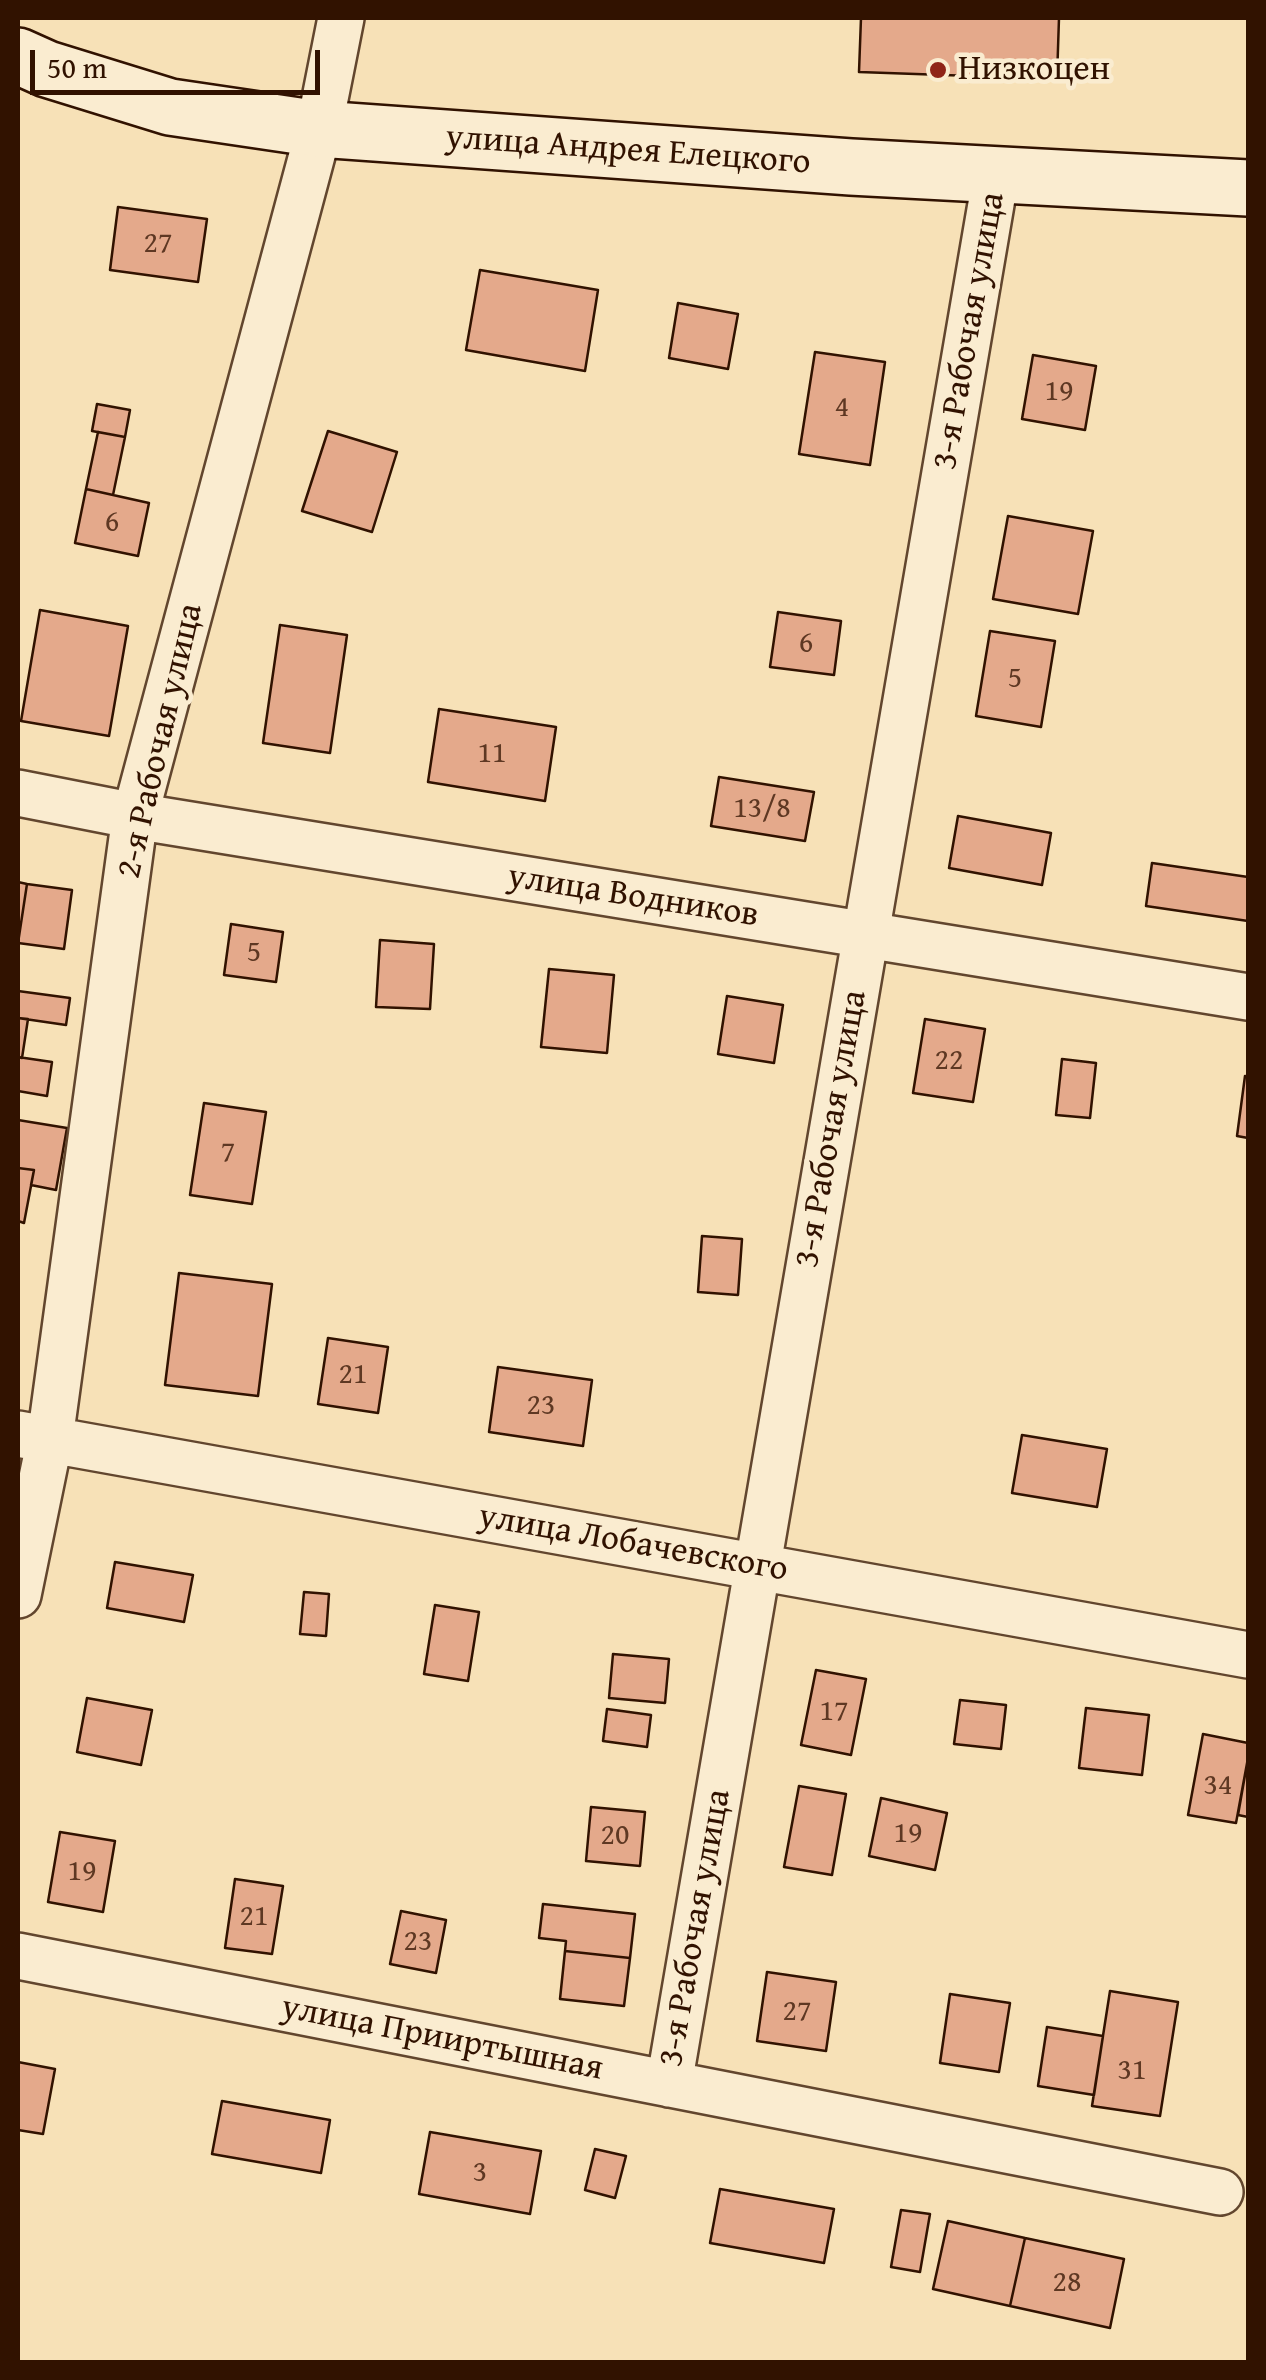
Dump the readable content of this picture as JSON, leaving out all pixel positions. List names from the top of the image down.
{
  "streets": {
    "main road": ["улица Андрея Елецкого"],
    "street": [
      "3-я Рабочая улица",
      "2-я Рабочая улица",
      "улица Водников",
      "улица Лобачевского",
      "улица Прииртышная"
    ]
  },
  "crossings": [
    ["улица Андрея Елецкого", "3-я Рабочая улица"],
    ["улица Андрея Елецкого", "2-я Рабочая улица"],
    ["3-я Рабочая улица", "улица Водников"],
    ["3-я Рабочая улица", "улица Лобачевского"],
    ["3-я Рабочая улица", "улица Прииртышная"],
    ["2-я Рабочая улица", "улица Водников"],
    ["2-я Рабочая улица", "улица Лобачевского"]
  ],
  "places": ["Низкоцен"],
  "house_numbers": [
    "27",
    "19",
    "4",
    "6",
    "6",
    "5",
    "11",
    "13/8",
    "5",
    "22",
    "7",
    "21",
    "23",
    "17",
    "34",
    "19",
    "20",
    "19",
    "21",
    "23",
    "27",
    "31",
    "3",
    "28"
  ],
  "scale_bar": "50 m"
}
